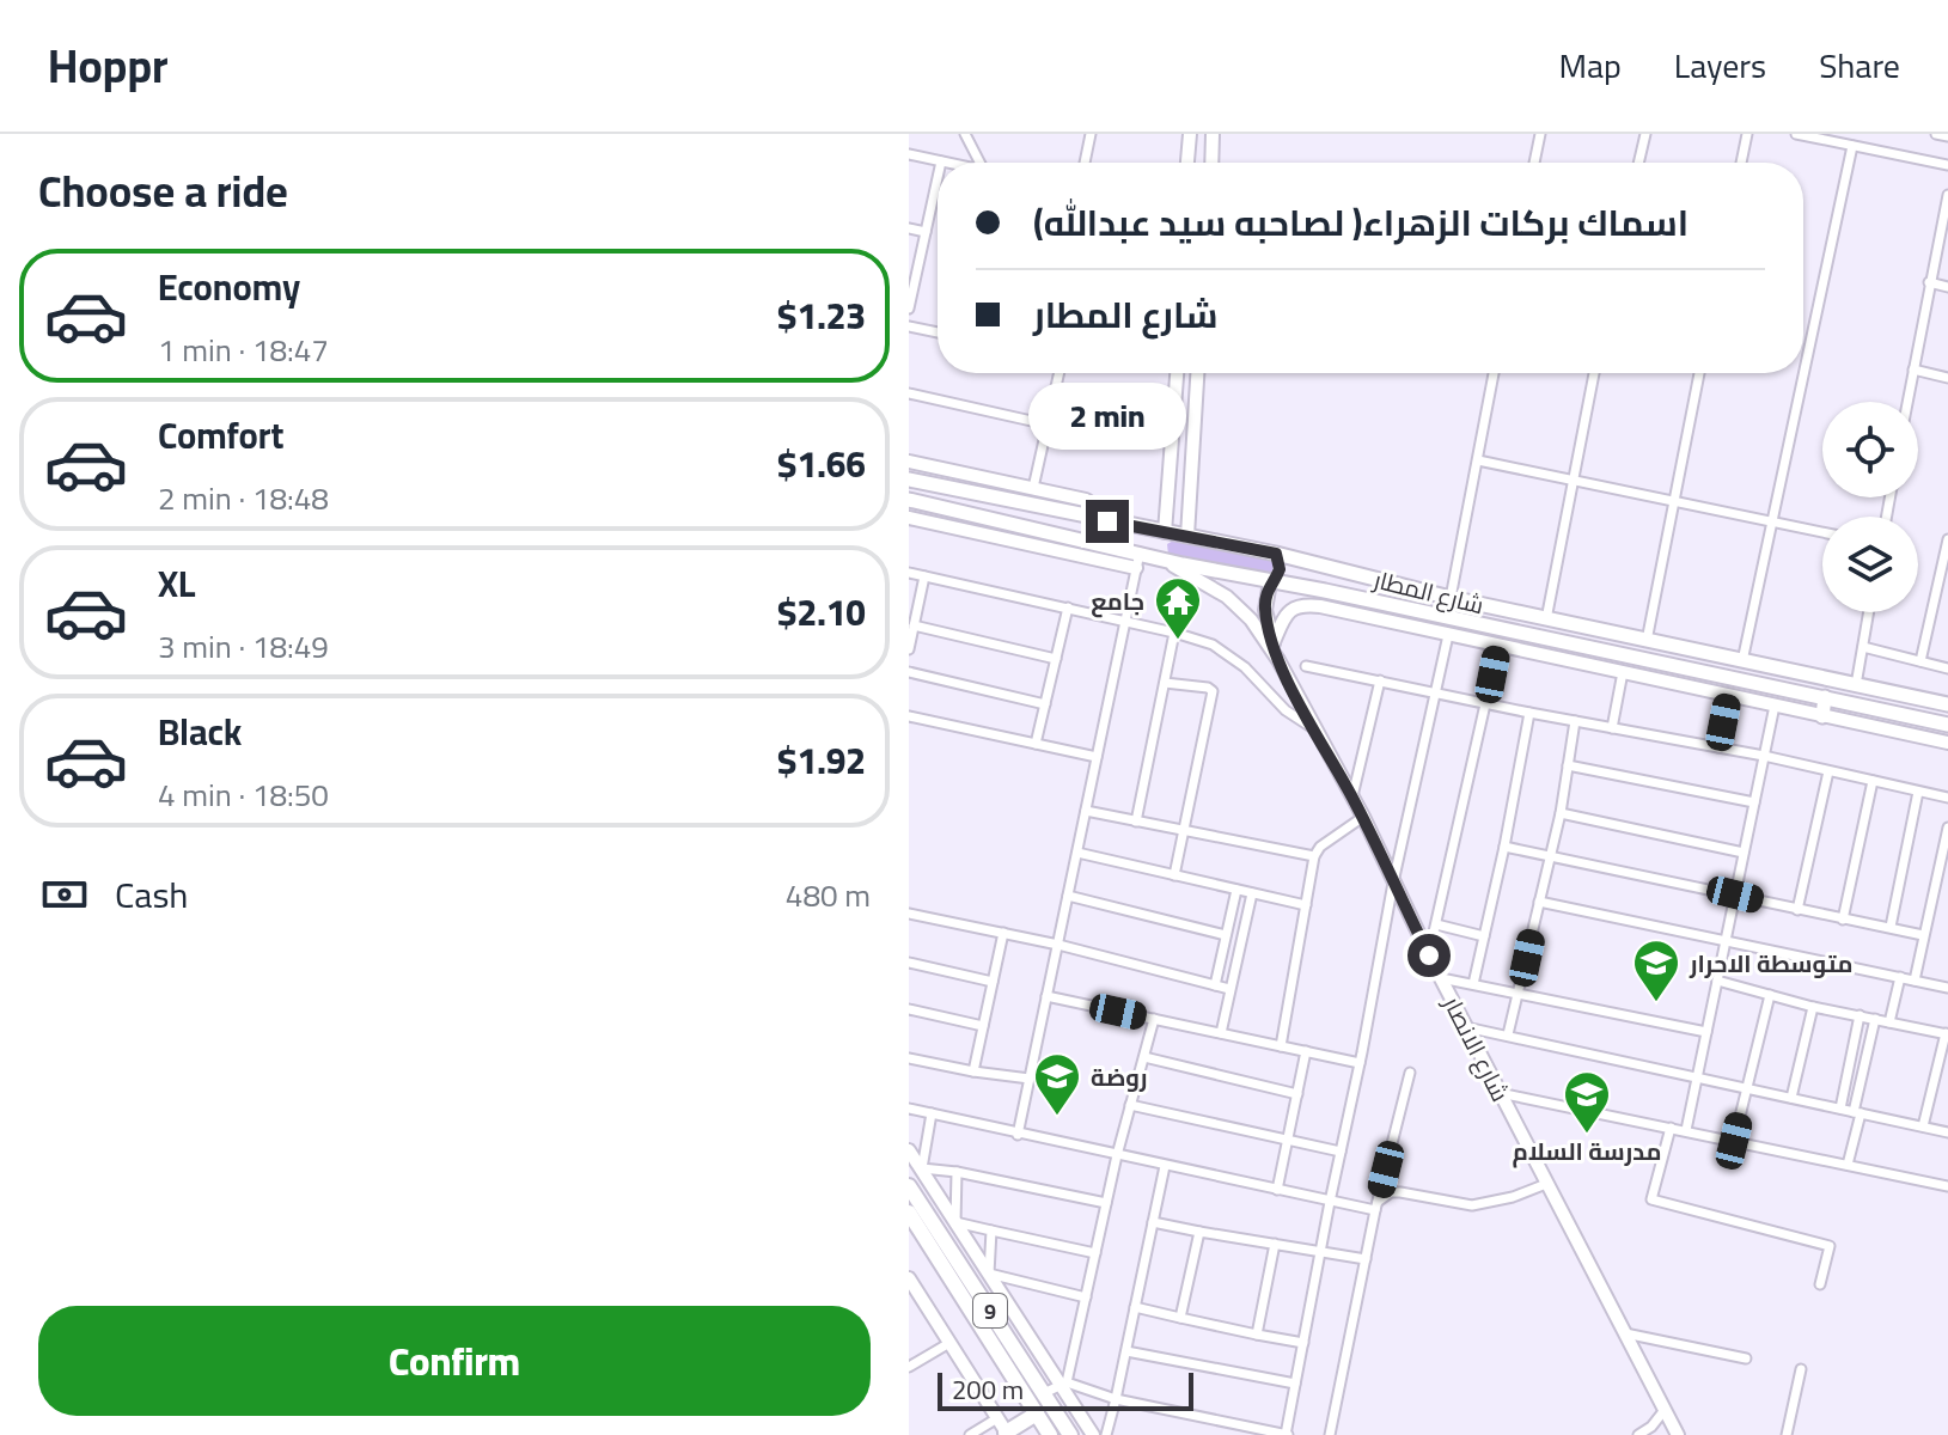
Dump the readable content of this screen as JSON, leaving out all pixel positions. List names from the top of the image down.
{
  "streets": {
    "highway": ["9"],
    "main road": ["شارع المطار"],
    "street": ["شارع الانصار"]
  },
  "crossings": [
    ["شارع المطار", "شارع الانصار"]
  ],
  "places": {
    "temple": ["جامع"],
    "school or university": ["متوسطة الاحرار", "روضة", "مدرسة السلام"]
  },
  "scale_bar": "200 m",
  "page": {
    "header": "Hoppr",
    "nav": ["Map", "Layers", "Share"],
    "heading": "Choose a ride",
    "banner": ["اسماك بركات الزهراء( لصاحبه سيد عبدالله)", "شارع المطار"],
    "list": [
      {
        "name": "Economy",
        "note": "1 min · 18:47",
        "value": "$1.23"
      },
      {
        "name": "Comfort",
        "note": "2 min · 18:48",
        "value": "$1.66"
      },
      {
        "name": "XL",
        "note": "3 min · 18:49",
        "value": "$2.10"
      },
      {
        "name": "Black",
        "note": "4 min · 18:50",
        "value": "$1.92"
      }
    ],
    "bubble": "2 min",
    "pay": ["Cash", "480 m"],
    "buttons": "Confirm",
    "scale": "200 m"
  }
}
